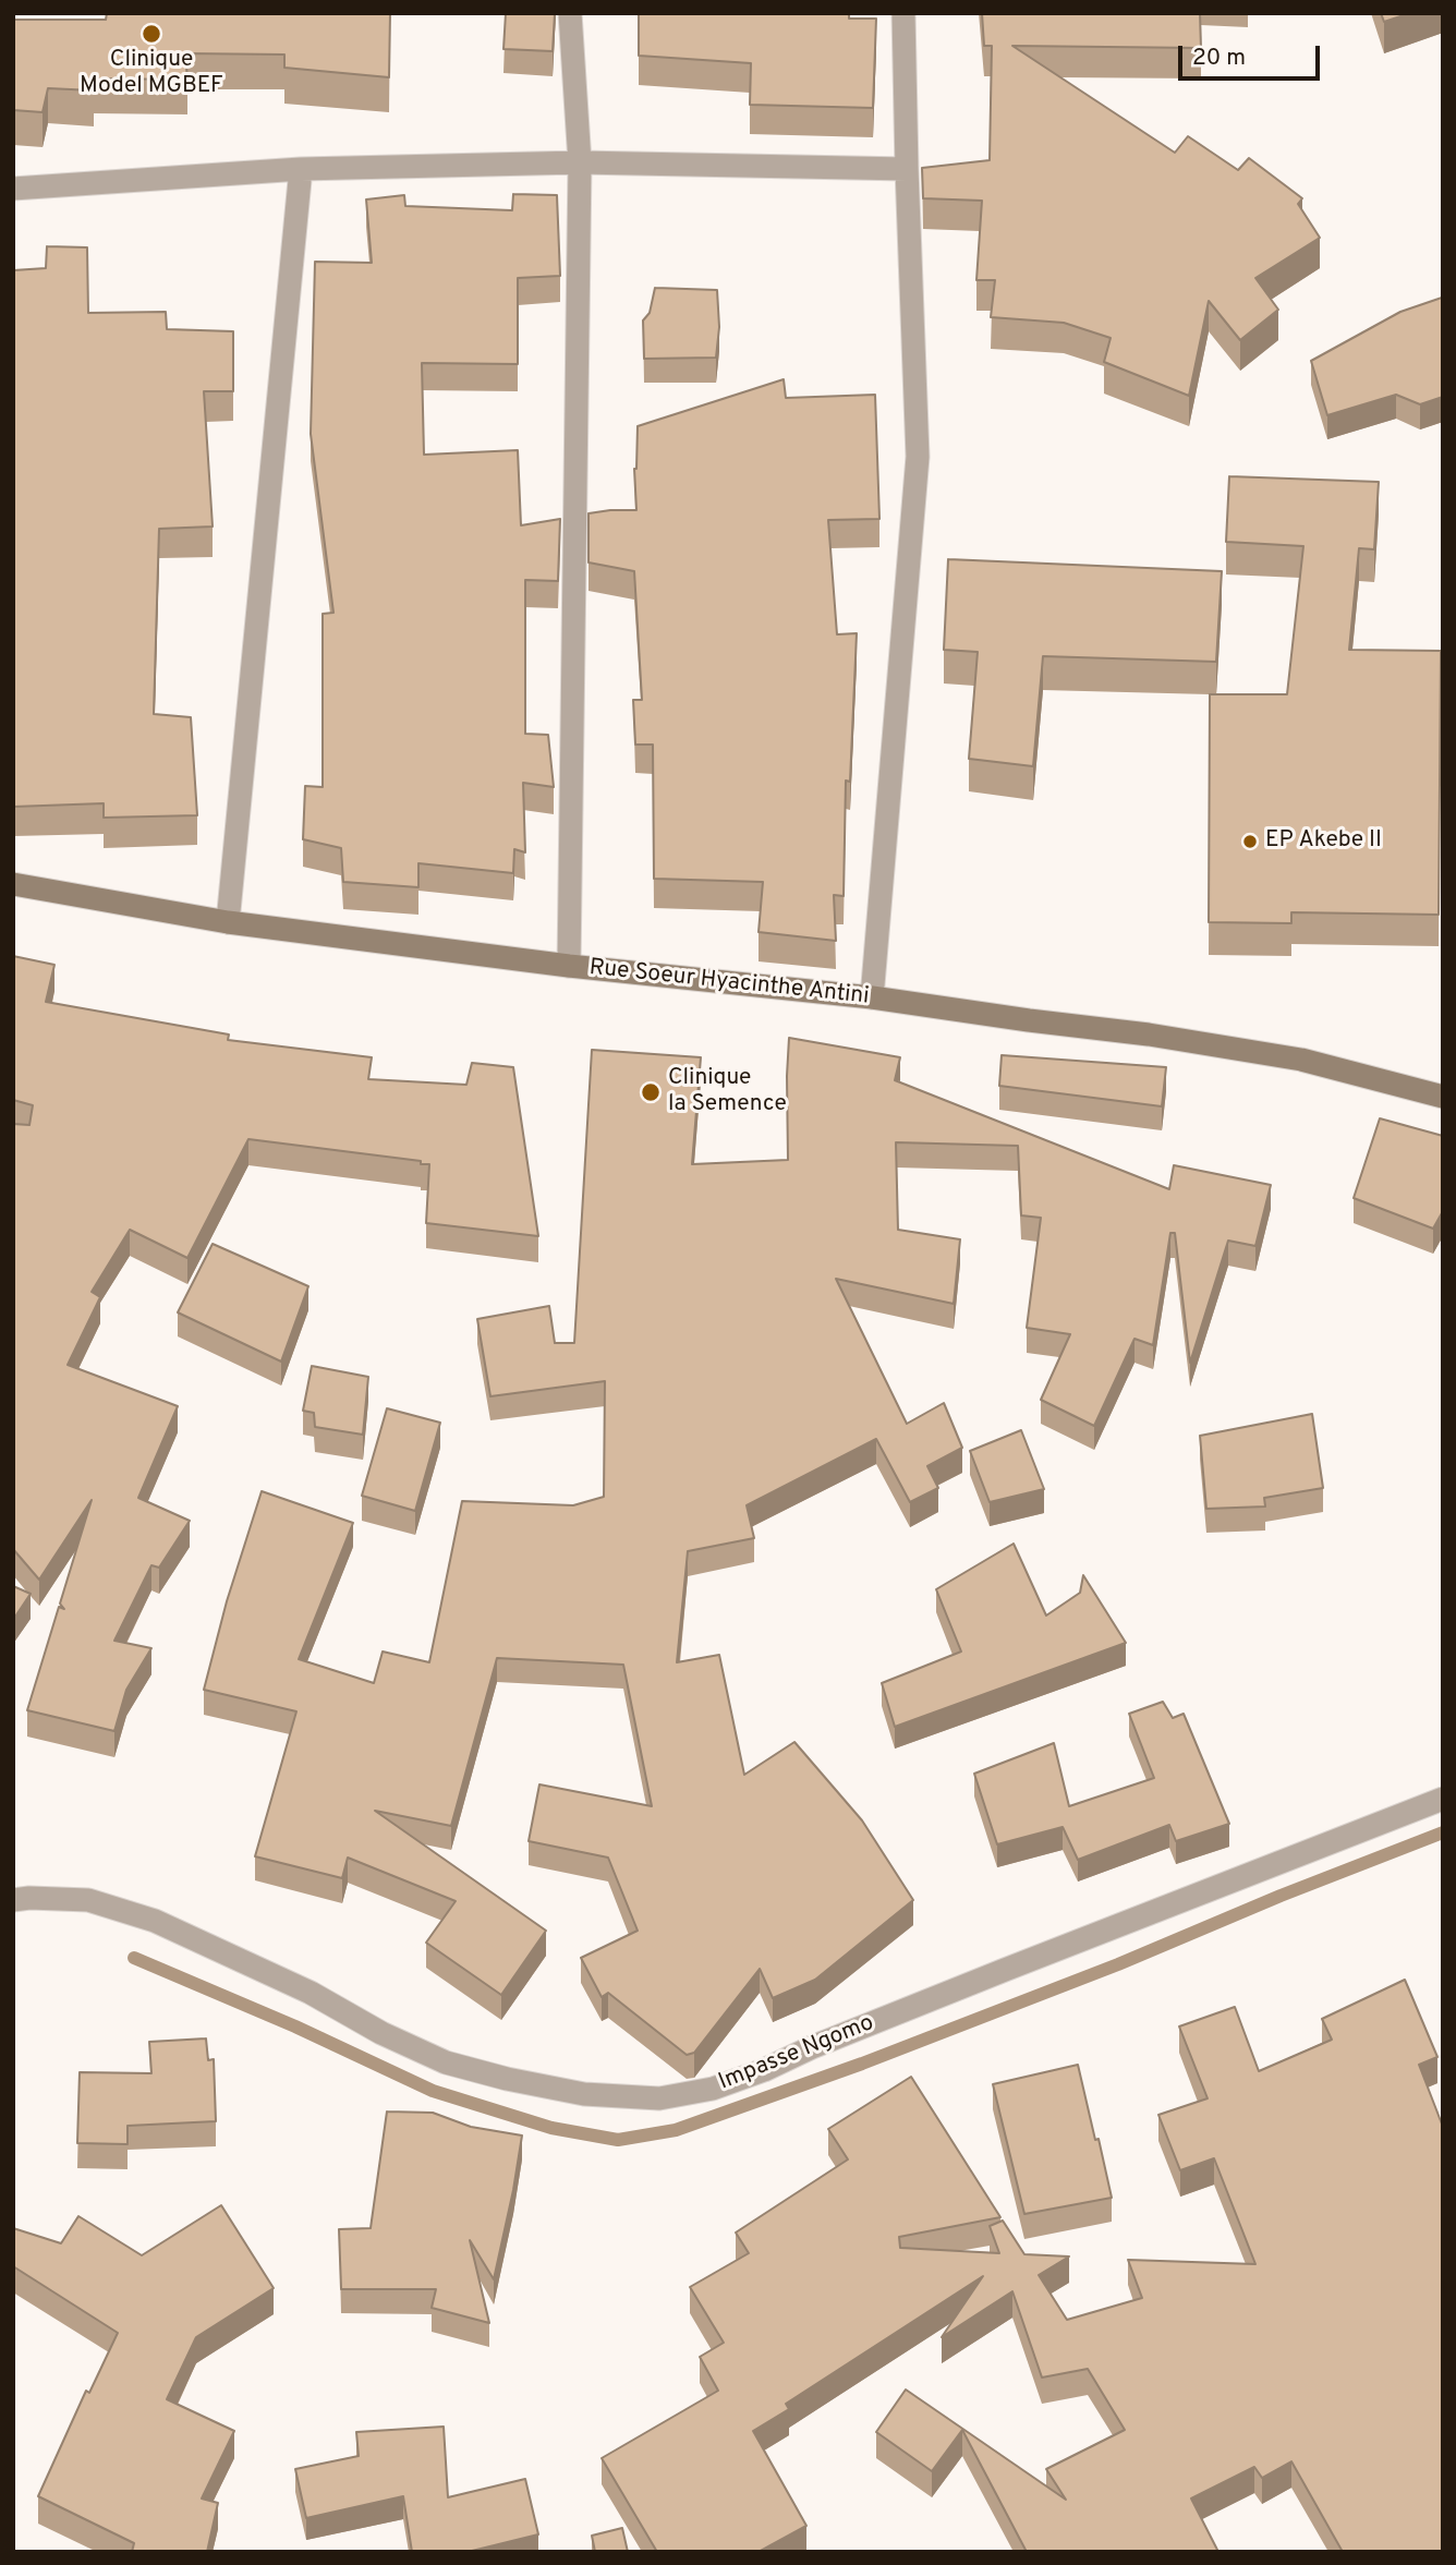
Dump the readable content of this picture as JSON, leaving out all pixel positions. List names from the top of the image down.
{
  "streets": {
    "main road": ["Rue Soeur Hyacinthe Antini"],
    "street": ["Impasse Ngomo"]
  },
  "places": ["Clinique Model MGBEF", "EP Akebe II", "Clinique la Semence"],
  "scale_bar": "20 m"
}
